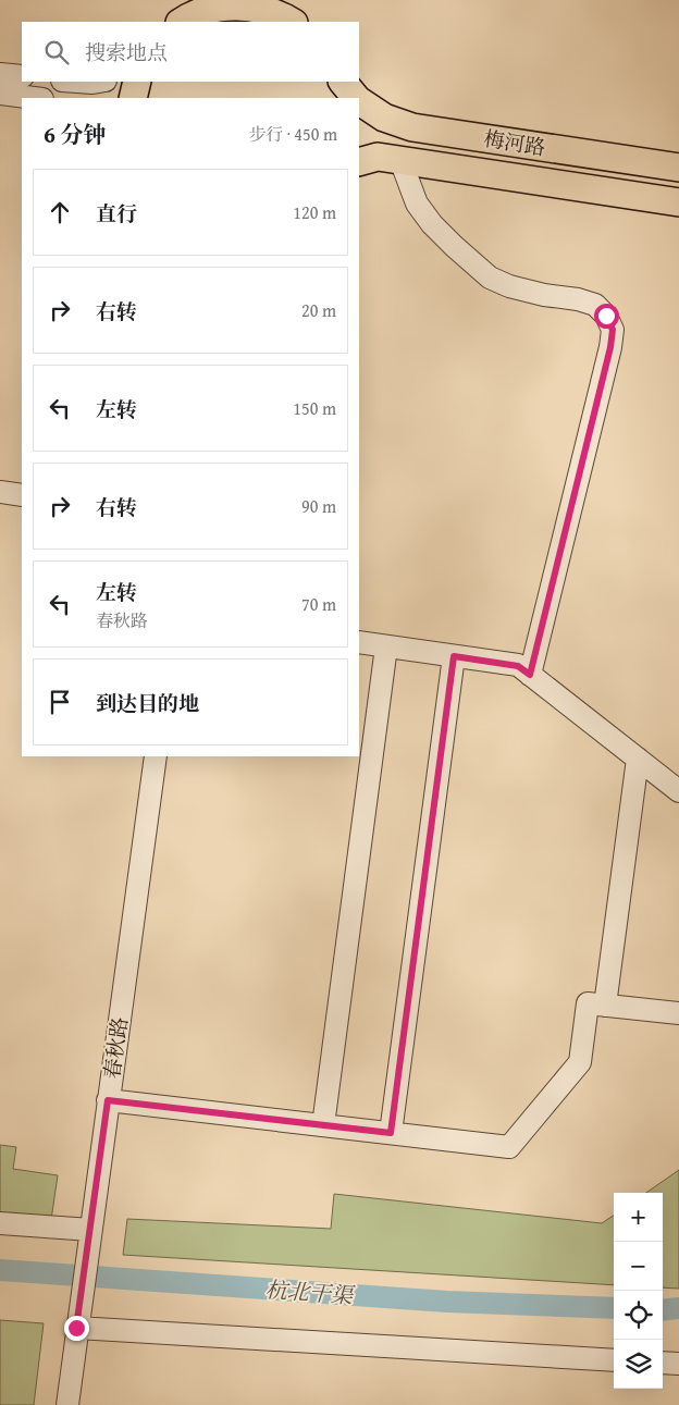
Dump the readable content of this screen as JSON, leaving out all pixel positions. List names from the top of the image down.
{
  "streets": {
    "main road": ["梅河路"],
    "street": ["春秋路"]
  },
  "water": ["杭北干渠"],
  "page": {
    "search": "搜索地点",
    "heading": ["6 分钟", "步行 · 450 m"],
    "list": [
      ["直行", "120 m"],
      ["右转", "20 m"],
      ["左转", "150 m"],
      ["右转", "90 m"],
      ["左转", "春秋路", "70 m"],
      "到达目的地"
    ],
    "map_buttons": ["+", "−"]
  }
}
